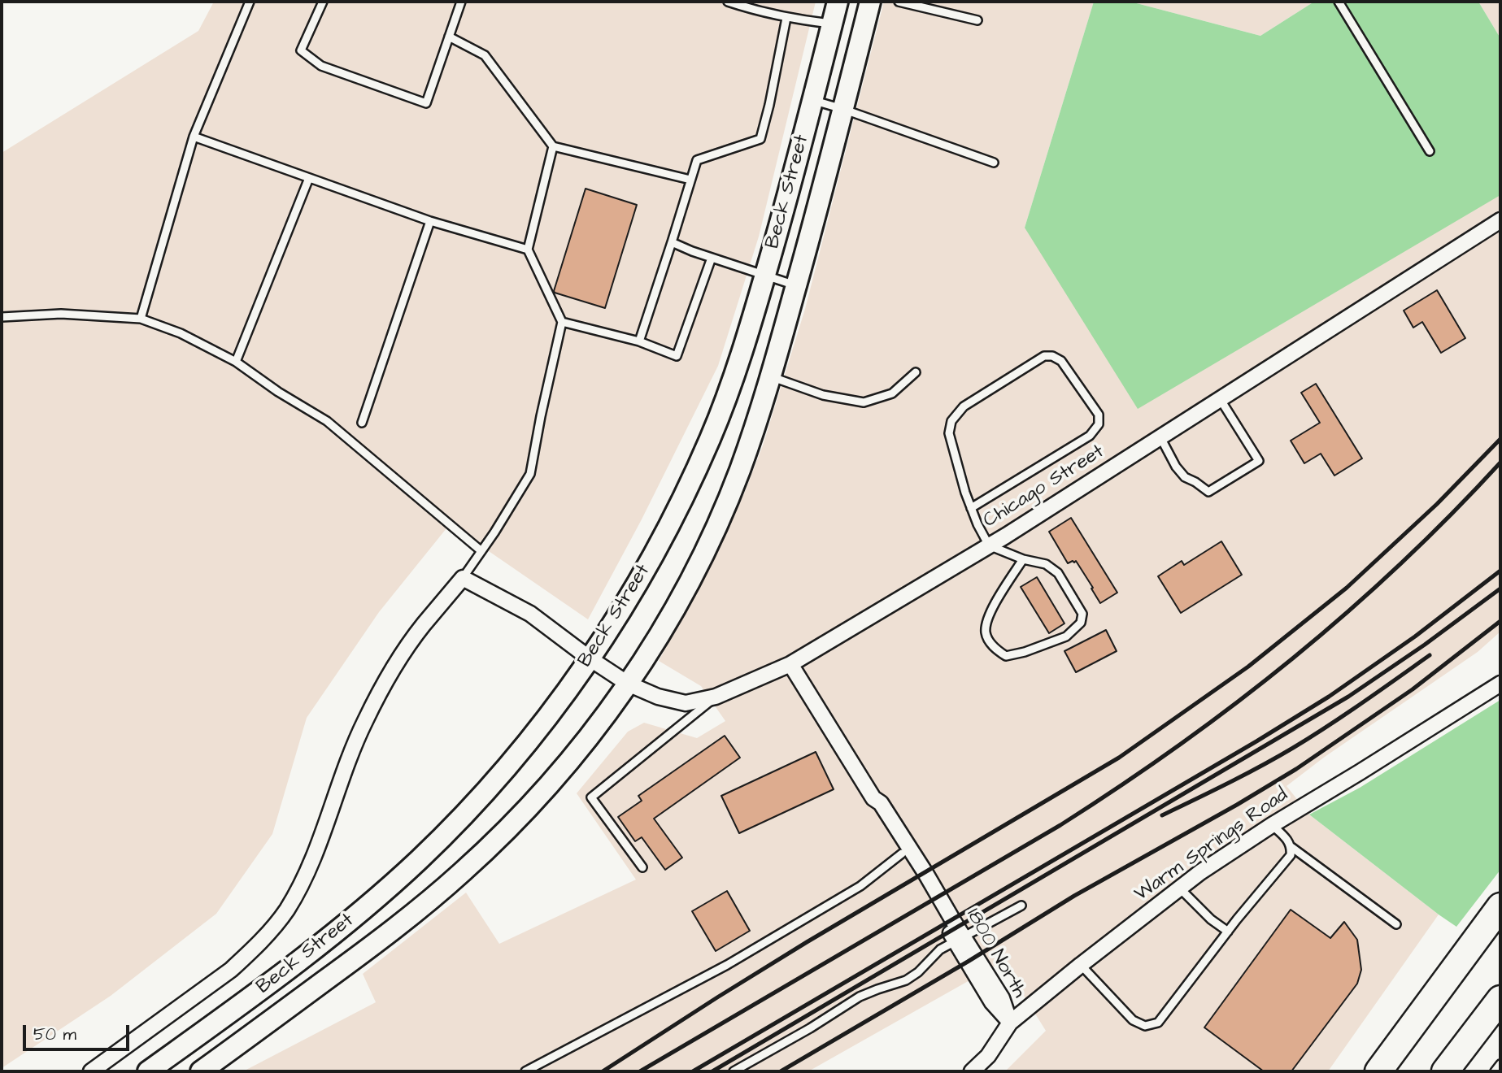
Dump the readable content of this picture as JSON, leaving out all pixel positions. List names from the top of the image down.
{
  "streets": {
    "main road": ["Beck Street"],
    "street": ["Chicago Street", "Warm Springs Road", "1800 North"]
  },
  "crossings": [
    ["Beck Street", "Chicago Street"],
    ["Chicago Street", "1800 North"],
    ["Warm Springs Road", "1800 North"]
  ],
  "scale_bar": "50 m"
}
